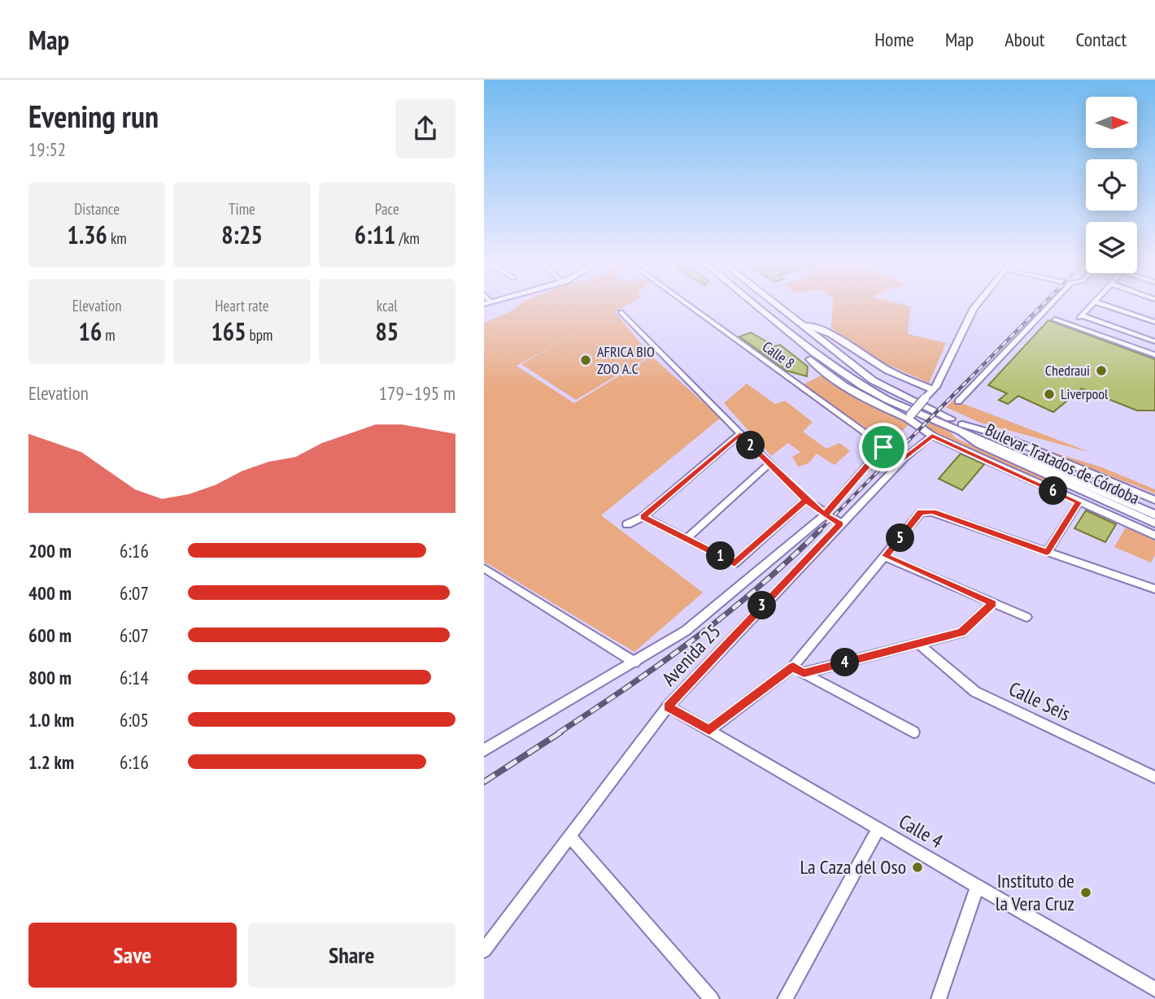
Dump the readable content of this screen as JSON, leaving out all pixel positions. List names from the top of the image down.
{
  "streets": {
    "main road": ["Bulevar Tratados de Córdoba"],
    "street": [
      "Calle 8",
      "Avenida 25",
      "Calle Seis",
      "Calle 4"
    ]
  },
  "crossings": [
    ["Calle 8", "Avenida 25"],
    ["Avenida 25", "Calle 4"]
  ],
  "places": [
    "AFRICA BIO ZOO A.C",
    "Chedraui",
    "Liverpool",
    "La Caza del Oso",
    "Instituto de la Vera Cruz"
  ],
  "north": "right",
  "page": {
    "header": "Map",
    "nav": [
      "Home",
      "Map",
      "About",
      "Contact"
    ],
    "heading": ["Evening run", "19:52"],
    "stats": [
      ["Distance", "1.36 km"],
      ["Time", "8:25"],
      ["Pace", "6:11 /km"],
      ["Elevation", "16 m"],
      ["Heart rate", "165 bpm"],
      ["kcal", "85"]
    ],
    "chart": ["Elevation", "179–195 m"],
    "pins": [
      "2",
      "6",
      "5",
      "1",
      "3",
      "4"
    ],
    "list": [
      {
        "name": "200 m",
        "note": "6:16"
      },
      {
        "name": "400 m",
        "note": "6:07"
      },
      {
        "name": "600 m",
        "note": "6:07"
      },
      {
        "name": "800 m",
        "note": "6:14"
      },
      {
        "name": "1.0 km",
        "note": "6:05"
      },
      {
        "name": "1.2 km",
        "note": "6:16"
      }
    ],
    "buttons": ["Save", "Share"]
  }
}
